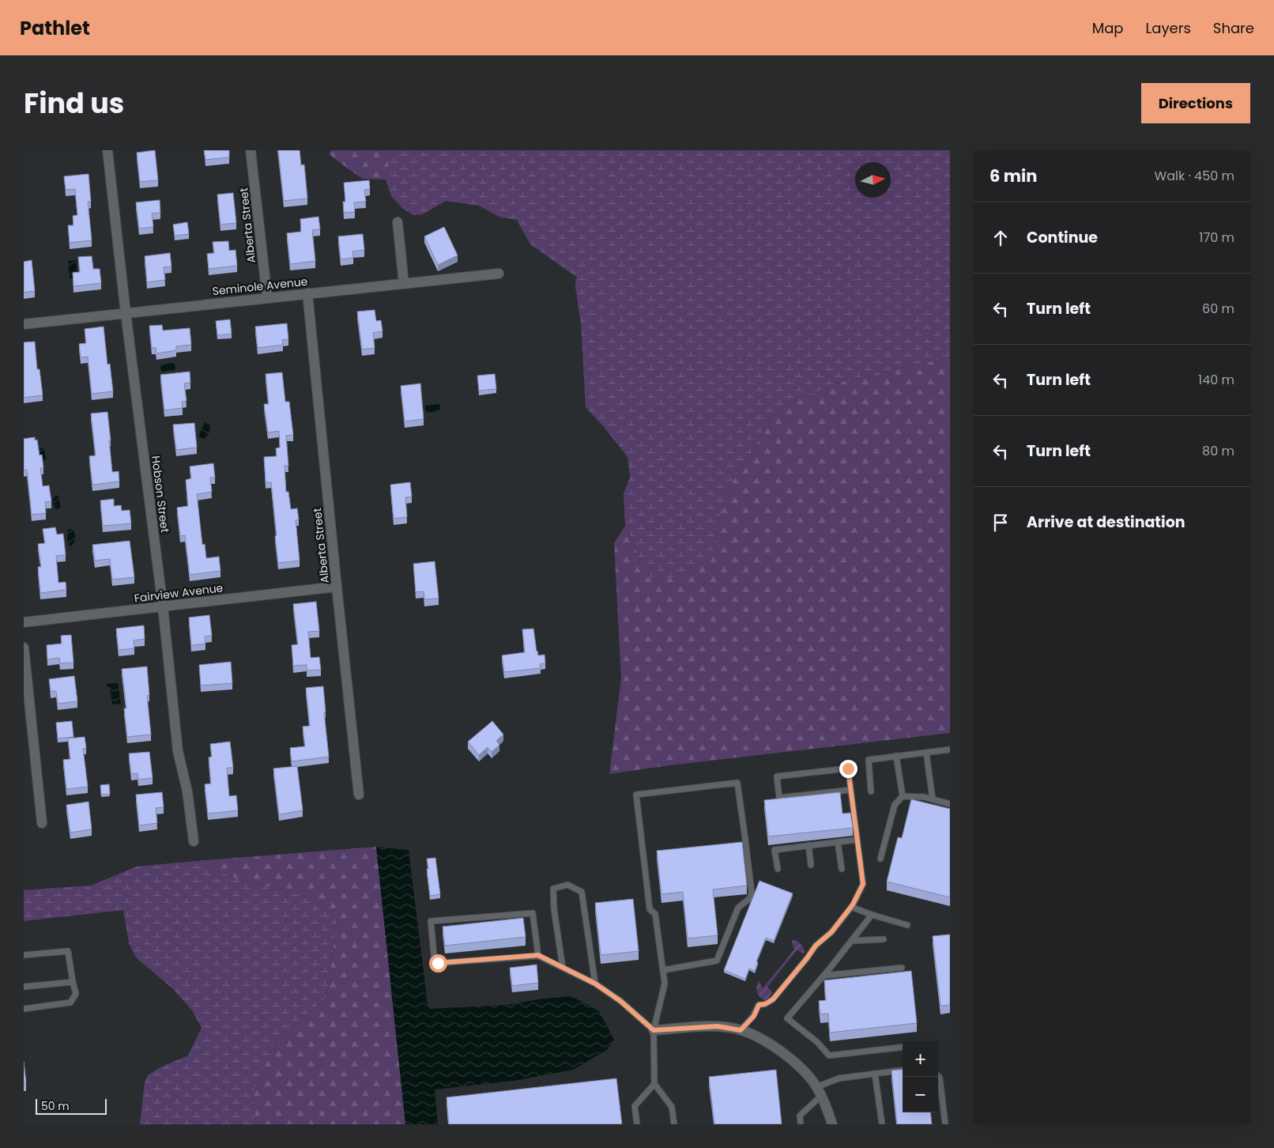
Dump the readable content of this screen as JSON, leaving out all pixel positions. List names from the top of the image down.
{
  "streets": {
    "street": [
      "Alberta Street",
      "Seminole Avenue",
      "Hobson Street",
      "Fairview Avenue"
    ]
  },
  "crossings": [
    ["Alberta Street", "Seminole Avenue"],
    ["Alberta Street", "Fairview Avenue"],
    ["Seminole Avenue", "Hobson Street"],
    ["Hobson Street", "Fairview Avenue"]
  ],
  "scale_bar": "50 m",
  "north": "right",
  "page": {
    "header": "Pathlet",
    "nav": ["Map", "Layers", "Share"],
    "title": "Find us",
    "buttons": "Directions",
    "heading": ["6 min", "Walk · 450 m"],
    "list": [
      ["Continue", "170 m"],
      ["Turn left", "60 m"],
      ["Turn left", "140 m"],
      ["Turn left", "80 m"],
      "Arrive at destination"
    ],
    "map_buttons": ["+", "−"],
    "scale": "50 m"
  }
}
